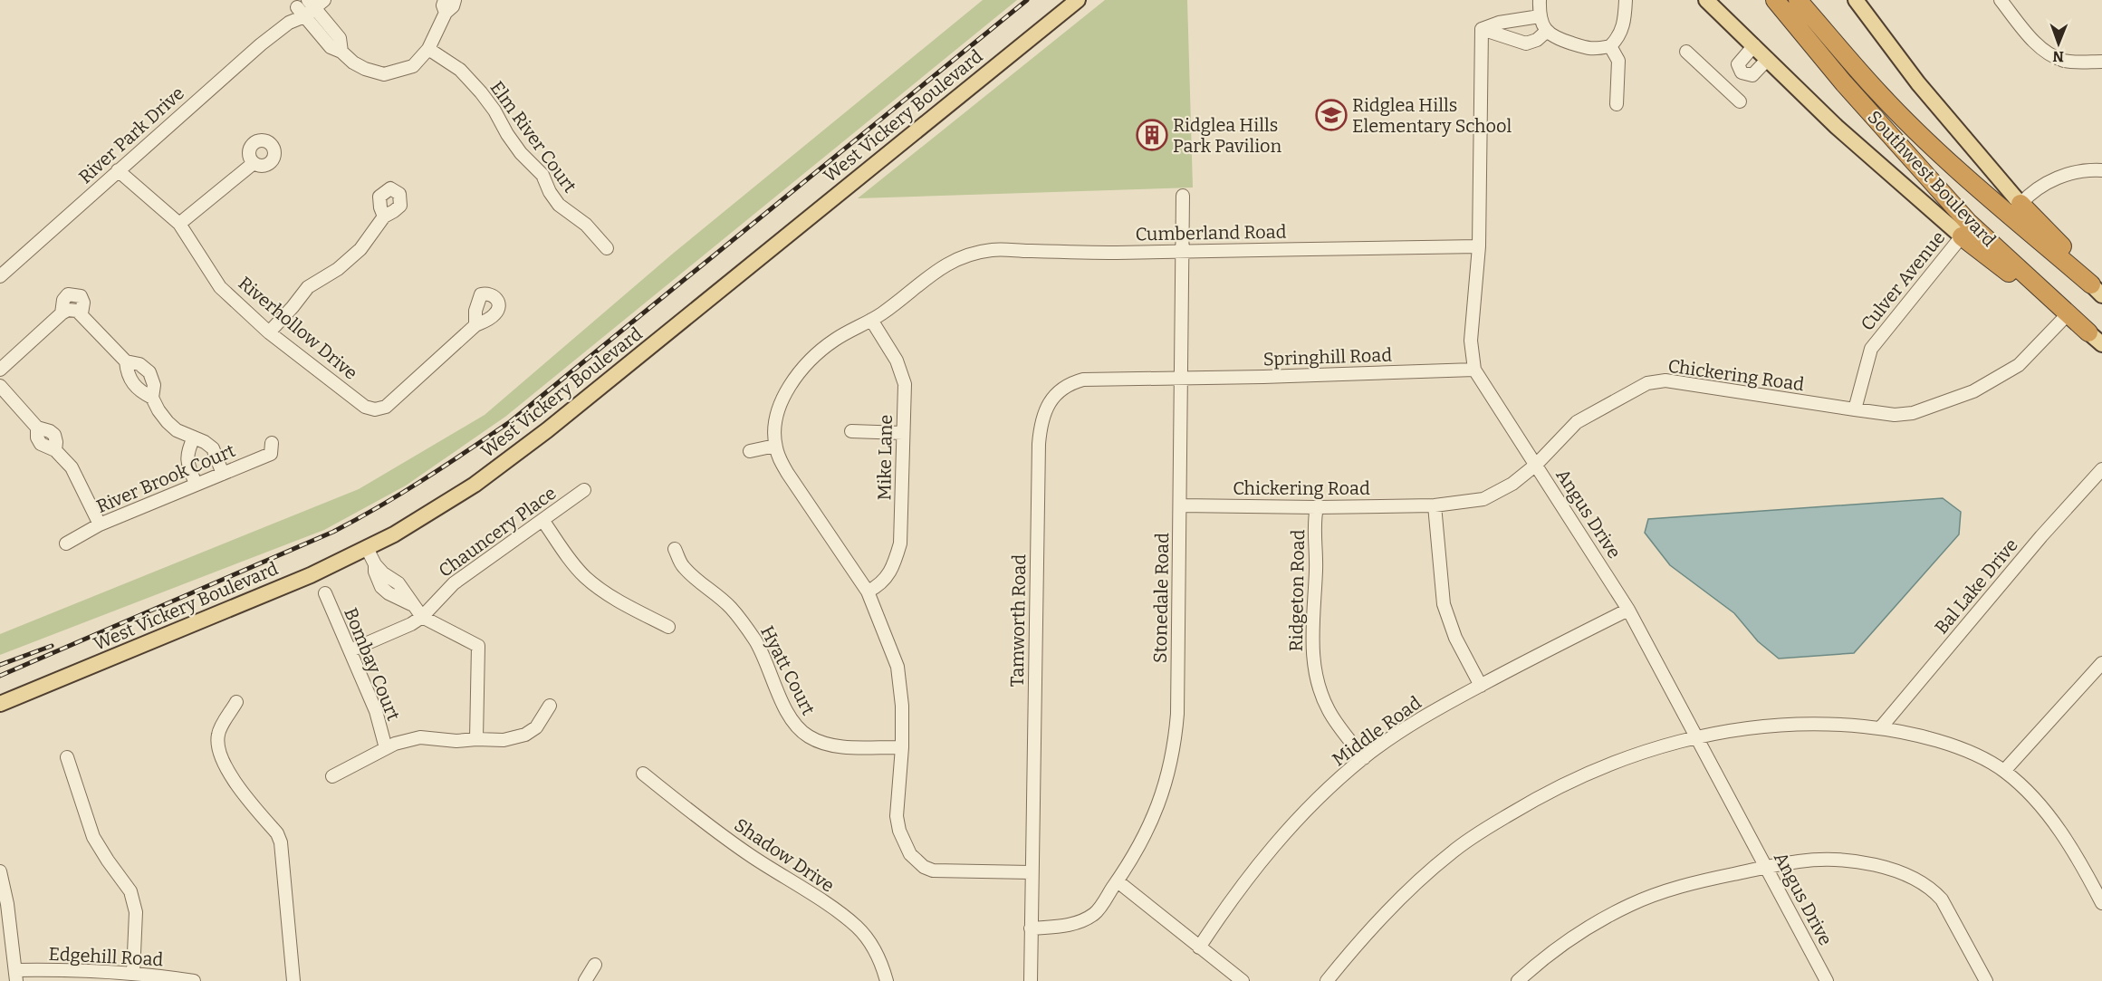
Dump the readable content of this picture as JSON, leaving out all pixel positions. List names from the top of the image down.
{
  "streets": {
    "highway": ["Southwest Boulevard"],
    "main road": ["West Vickery Boulevard"],
    "street": [
      "River Park Drive",
      "Elm River Court",
      "Cumberland Road",
      "Culver Avenue",
      "Riverhollow Drive",
      "Springhill Road",
      "Chickering Road",
      "Mike Lane",
      "River Brook Court",
      "Angus Drive",
      "Chauncery Place",
      "Bal Lake Drive",
      "Ridgeton Road",
      "Stonedale Road",
      "Tamworth Road",
      "Bombay Court",
      "Hyatt Court",
      "Middle Road",
      "Shadow Drive",
      "Edgehill Road"
    ]
  },
  "crossings": [
    ["River Park Drive", "Riverhollow Drive"],
    ["Southwest Boulevard", "Culver Avenue"],
    ["Cumberland Road", "Mike Lane"],
    ["Cumberland Road", "Angus Drive"],
    ["Cumberland Road", "Stonedale Road"],
    ["Culver Avenue", "Chickering Road"],
    ["Springhill Road", "Angus Drive"],
    ["Springhill Road", "Stonedale Road"],
    ["Springhill Road", "Tamworth Road"],
    ["Chickering Road", "Angus Drive"],
    ["Chickering Road", "Ridgeton Road"],
    ["Chickering Road", "Stonedale Road"],
    ["Angus Drive", "Middle Road"],
    ["Chauncery Place", "Bombay Court"],
    ["Ridgeton Road", "Middle Road"],
    ["Stonedale Road", "Tamworth Road"]
  ],
  "places": {
    "school or university": ["Ridglea Hills Elementary School"],
    "building": ["Ridglea Hills Park Pavilion"]
  },
  "north": "bottom"
}
